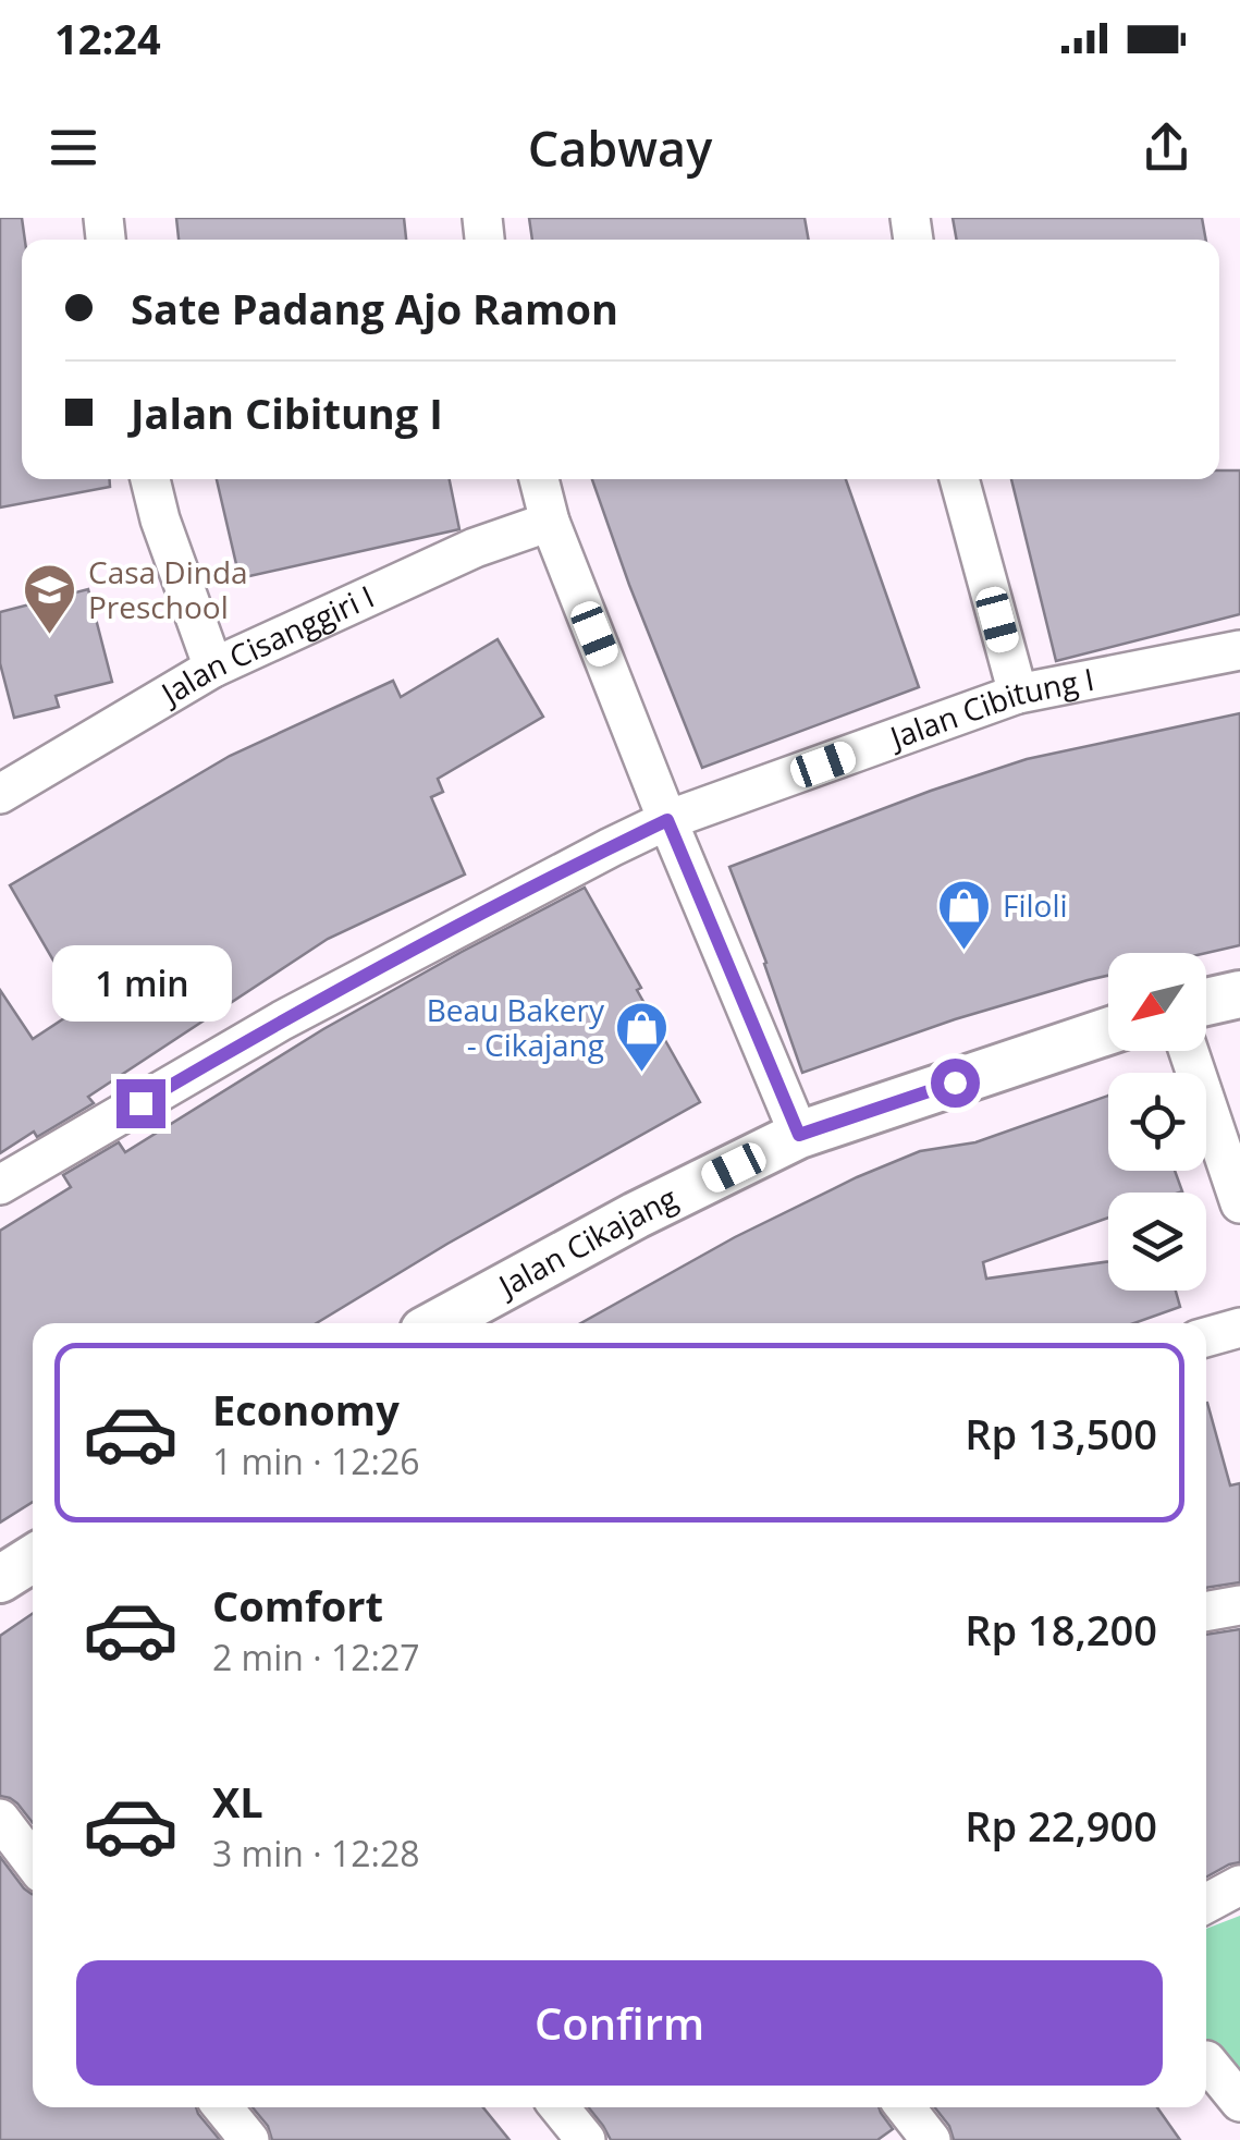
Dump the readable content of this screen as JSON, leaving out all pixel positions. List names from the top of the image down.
{
  "streets": {
    "street": ["Jalan Cisanggiri I", "Jalan Cibitung I", "Jalan Cikajang"]
  },
  "places": {
    "school or university": ["Casa Dinda Preschool"],
    "shop": ["Filoli", "Beau Bakery - Cikajang"]
  },
  "north": "bottom left",
  "page": {
    "status": "12:24",
    "header": "Cabway",
    "banner": ["Sate Padang Ajo Ramon", "Jalan Cibitung I"],
    "bubble": "1 min",
    "list": [
      {
        "name": "Economy",
        "note": "1 min · 12:26",
        "value": "Rp 13,500"
      },
      {
        "name": "Comfort",
        "note": "2 min · 12:27",
        "value": "Rp 18,200"
      },
      {
        "name": "XL",
        "note": "3 min · 12:28",
        "value": "Rp 22,900"
      }
    ],
    "buttons": "Confirm"
  }
}
